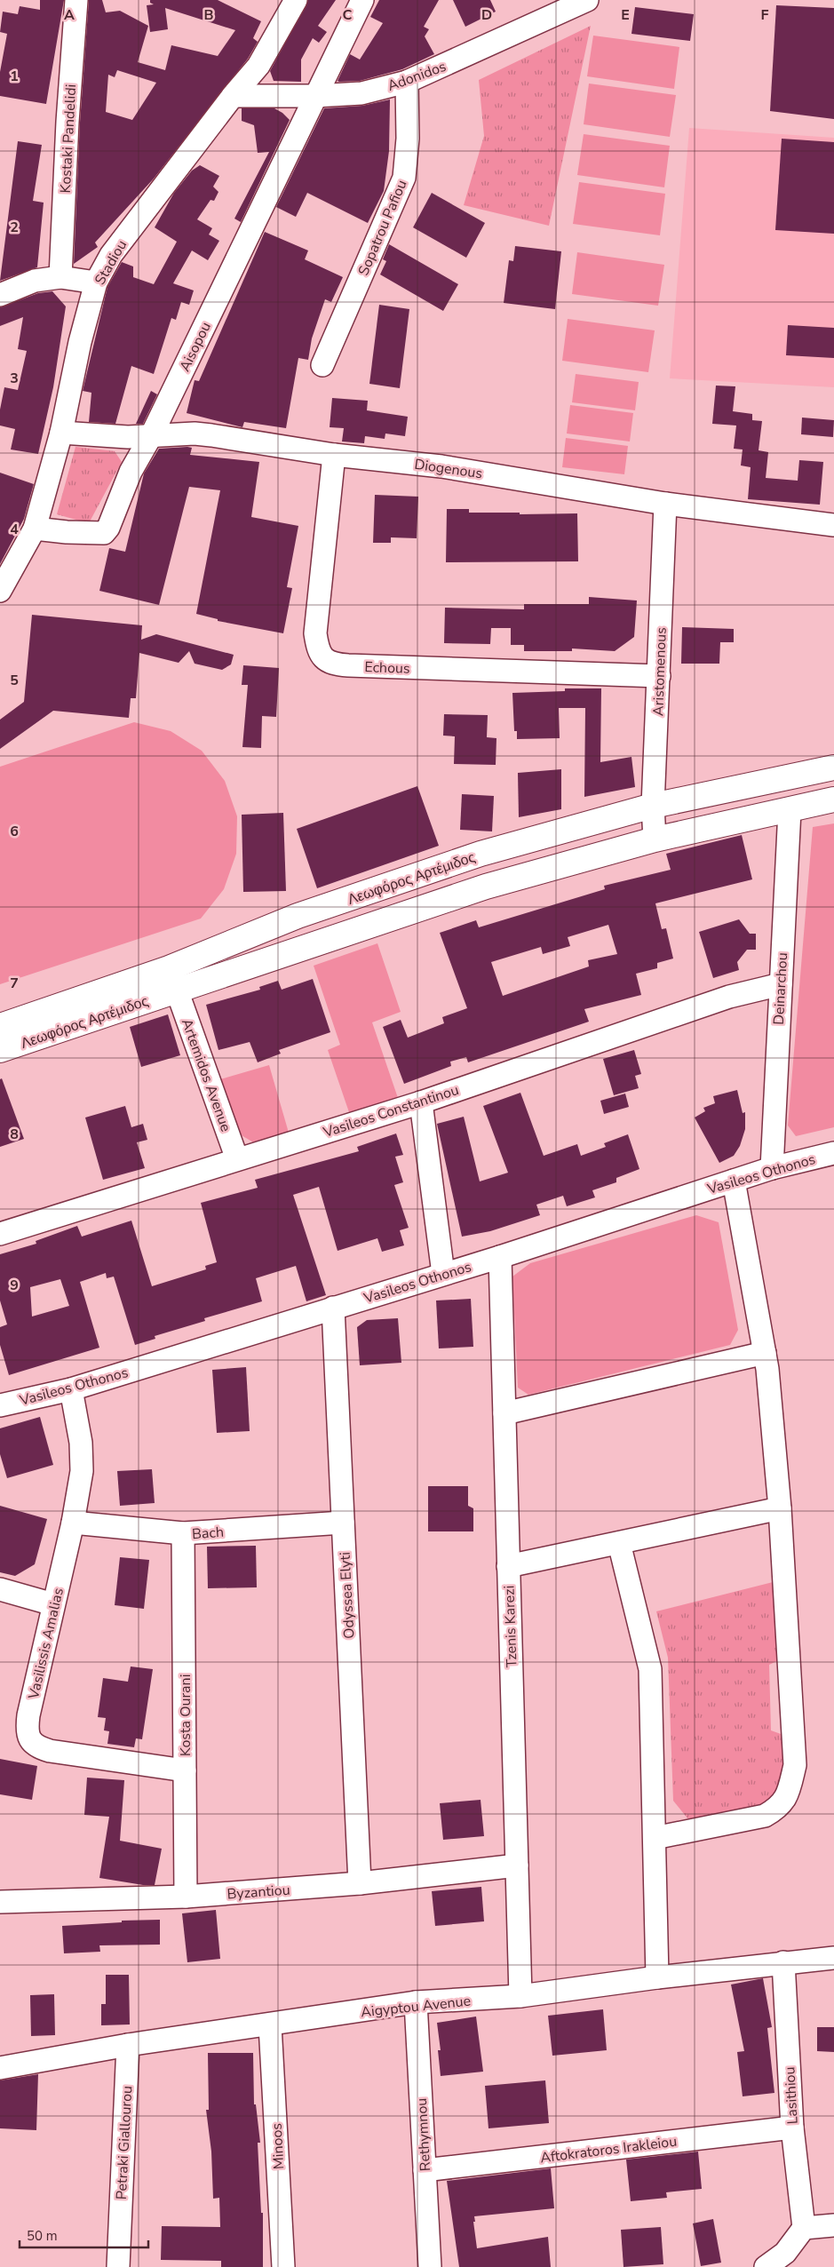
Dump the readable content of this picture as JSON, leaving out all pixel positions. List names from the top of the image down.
{
  "streets": {
    "main road": ["Λεωφόρος Αρτέμιδος"],
    "street": [
      "Adonidos",
      "Kostaki Pandelidi",
      "Sopatrou Pafiou",
      "Stadiou",
      "Aisopou",
      "Diogenous",
      "Echous",
      "Aristomenous",
      "Deinarchou",
      "Artemidos Avenue",
      "Vasileos Constantinou",
      "Vasileos Othonos",
      "Bach",
      "Odyssea Elyti",
      "Tzenis Karezi",
      "Vasilissis Amalias",
      "Kosta Ourani",
      "Byzantiou",
      "Aigyptou Avenue",
      "Lasithiou",
      "Rethymnou",
      "Petraki Giallourou",
      "Minoos",
      "Aftokratoros Irakleiou"
    ]
  },
  "crossings": [
    ["Adonidos", "Sopatrou Pafiou"],
    ["Adonidos", "Stadiou"],
    ["Adonidos", "Aisopou"],
    ["Stadiou", "Aisopou"],
    ["Stadiou", "Diogenous"],
    ["Aisopou", "Diogenous"],
    ["Diogenous", "Echous"],
    ["Diogenous", "Aristomenous"],
    ["Echous", "Aristomenous"],
    ["Aristomenous", "Λεωφόρος Αρτέμιδος"],
    ["Λεωφόρος Αρτέμιδος", "Deinarchou"],
    ["Λεωφόρος Αρτέμιδος", "Artemidos Avenue"],
    ["Deinarchou", "Vasileos Constantinou"],
    ["Deinarchou", "Vasileos Othonos"],
    ["Artemidos Avenue", "Vasileos Constantinou"],
    ["Vasileos Othonos", "Odyssea Elyti"],
    ["Vasileos Othonos", "Tzenis Karezi"],
    ["Vasileos Othonos", "Vasilissis Amalias"],
    ["Bach", "Odyssea Elyti"],
    ["Bach", "Vasilissis Amalias"],
    ["Bach", "Kosta Ourani"],
    ["Odyssea Elyti", "Byzantiou"],
    ["Tzenis Karezi", "Byzantiou"],
    ["Tzenis Karezi", "Aigyptou Avenue"],
    ["Vasilissis Amalias", "Kosta Ourani"],
    ["Kosta Ourani", "Byzantiou"],
    ["Aigyptou Avenue", "Lasithiou"],
    ["Aigyptou Avenue", "Rethymnou"],
    ["Aigyptou Avenue", "Petraki Giallourou"],
    ["Aigyptou Avenue", "Minoos"],
    ["Lasithiou", "Aftokratoros Irakleiou"],
    ["Rethymnou", "Aftokratoros Irakleiou"]
  ],
  "scale_bar": "50 m",
  "grid": {
    "columns": [
      "A",
      "B",
      "C",
      "D",
      "E",
      "F"
    ],
    "rows": [
      "1",
      "2",
      "3",
      "4",
      "5",
      "6",
      "7",
      "8",
      "9"
    ]
  }
}
